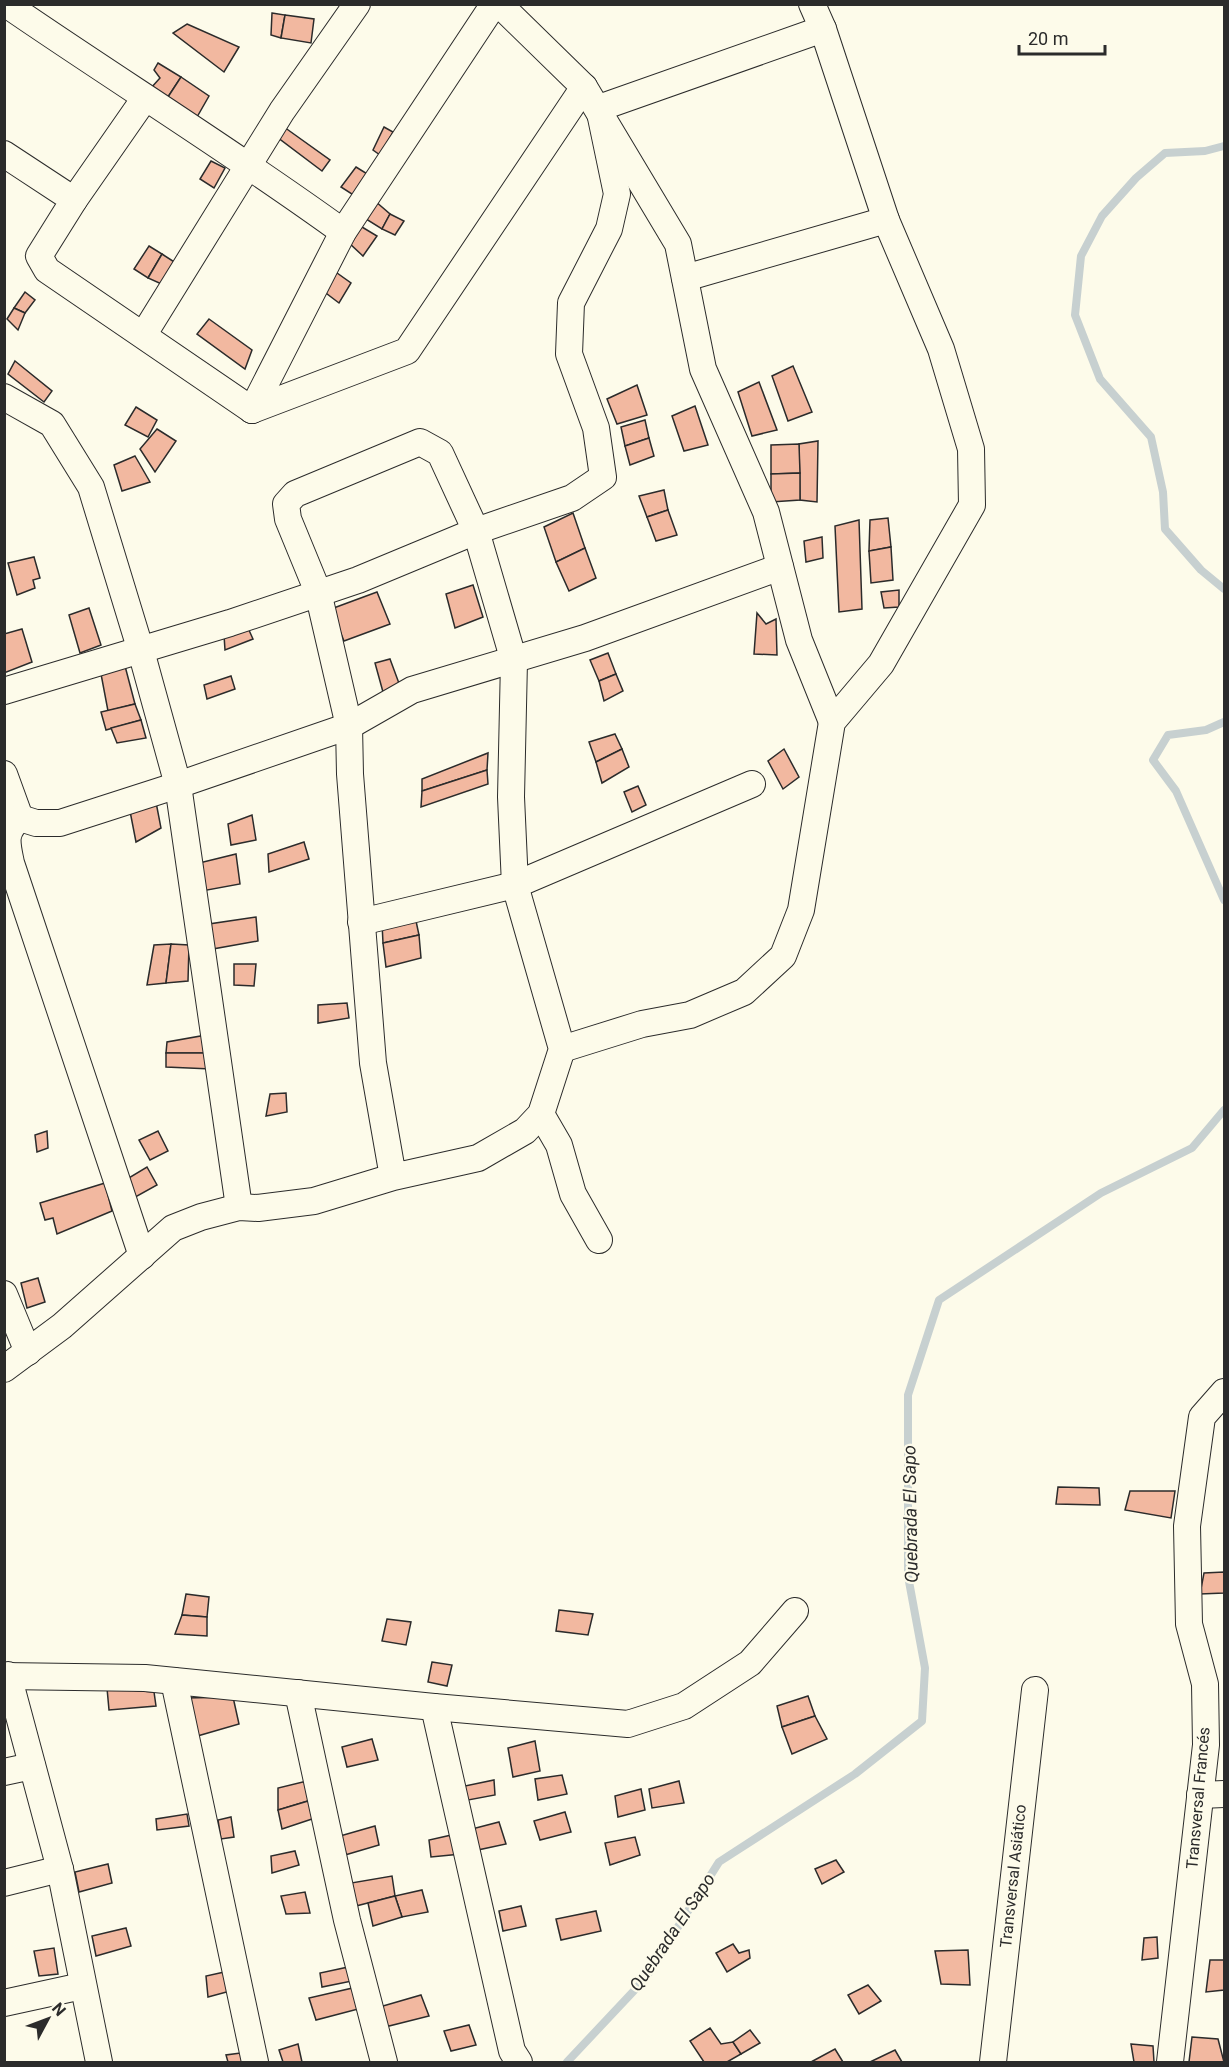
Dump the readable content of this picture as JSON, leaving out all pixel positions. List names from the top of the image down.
{
  "streets": {
    "street": ["Transversal Francés", "Transversal Asiático"]
  },
  "water": ["Quebrada El Sapo"],
  "scale_bar": "20 m",
  "north": "top right"
}
